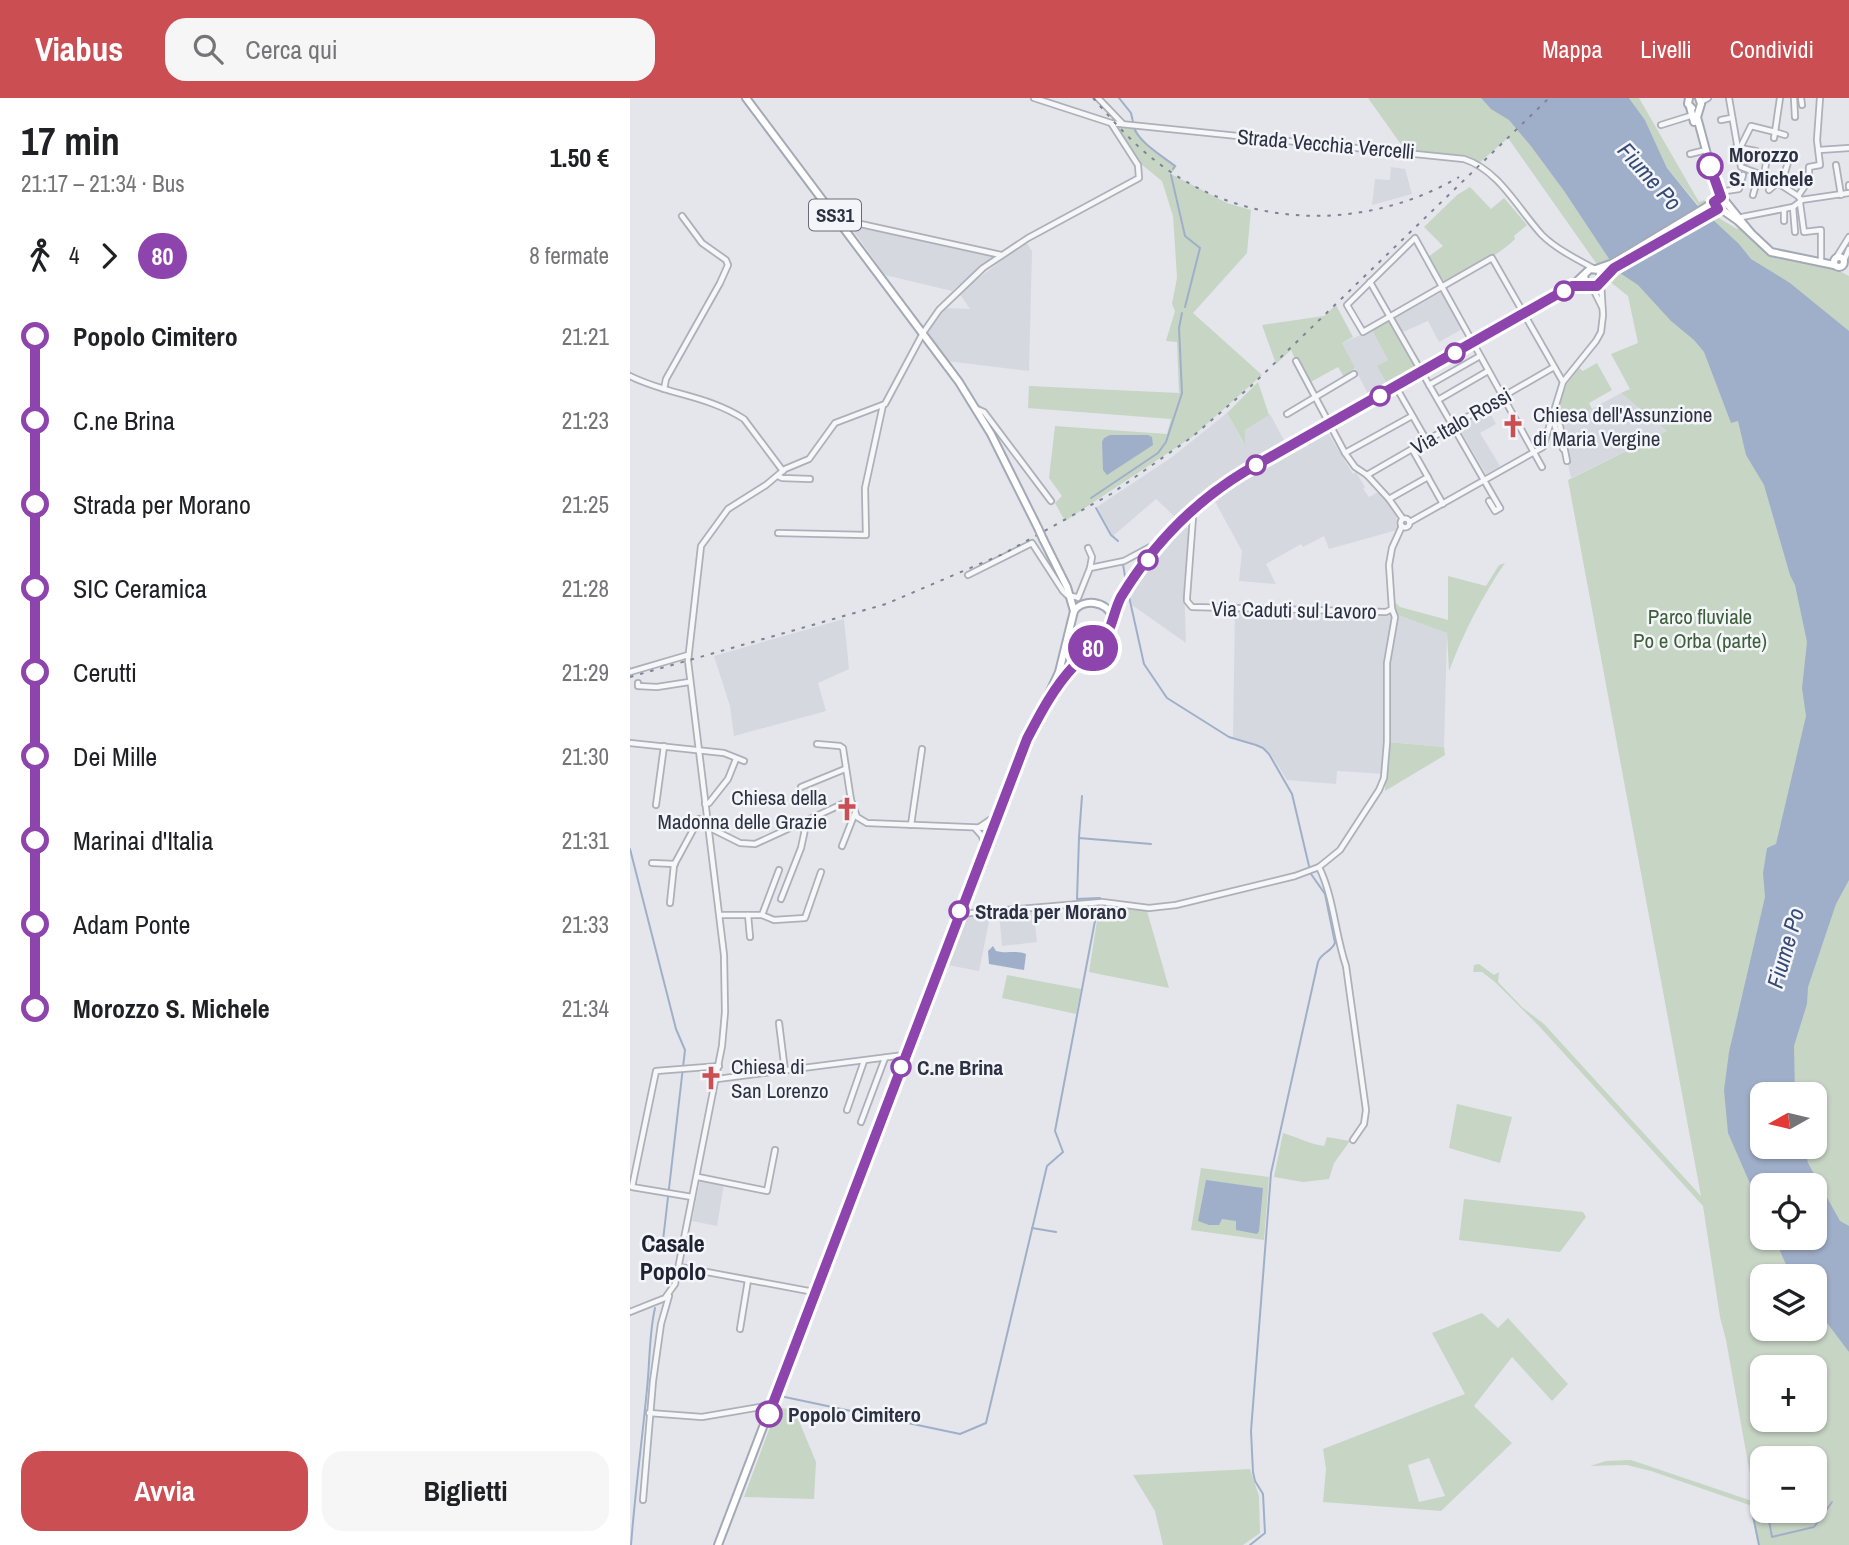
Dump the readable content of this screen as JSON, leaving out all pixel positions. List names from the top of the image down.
{
  "streets": {
    "main road": ["SS31"],
    "street": ["Strada Vecchia Vercelli", "Via Italo Rossi", "Via Caduti sul Lavoro"]
  },
  "districts": ["Casale Popolo"],
  "water": ["Fiume Po"],
  "parks": ["Parco fluviale Po e Orba (parte)"],
  "places": {
    "other": [
      "Morozzo S. Michele",
      "Strada per Morano",
      "C.ne Brina",
      "Popolo Cimitero"
    ],
    "church": ["Chiesa dell'Assunzione di Maria Vergine", "Chiesa della Madonna delle Grazie", "Chiesa di San Lorenzo"]
  },
  "lines": ["bus line 80"],
  "north": "left",
  "page": {
    "header": "Viabus",
    "search": "Cerca qui",
    "nav": ["Mappa", "Livelli", "Condividi"],
    "heading": ["17 min", "21:17 – 21:34 · Bus", "1.50 €"],
    "on_map": "80",
    "legs": ["4", "80", "8 fermate"],
    "list": [
      {
        "name": "Popolo Cimitero",
        "value": "21:21"
      },
      {
        "name": "C.ne Brina",
        "value": "21:23"
      },
      {
        "name": "Strada per Morano",
        "value": "21:25"
      },
      {
        "name": "SIC Ceramica",
        "value": "21:28"
      },
      {
        "name": "Cerutti",
        "value": "21:29"
      },
      {
        "name": "Dei Mille",
        "value": "21:30"
      },
      {
        "name": "Marinai d'Italia",
        "value": "21:31"
      },
      {
        "name": "Adam Ponte",
        "value": "21:33"
      },
      {
        "name": "Morozzo S. Michele",
        "value": "21:34"
      }
    ],
    "map_buttons": ["+", "−"],
    "buttons": ["Avvia", "Biglietti"]
  }
}
